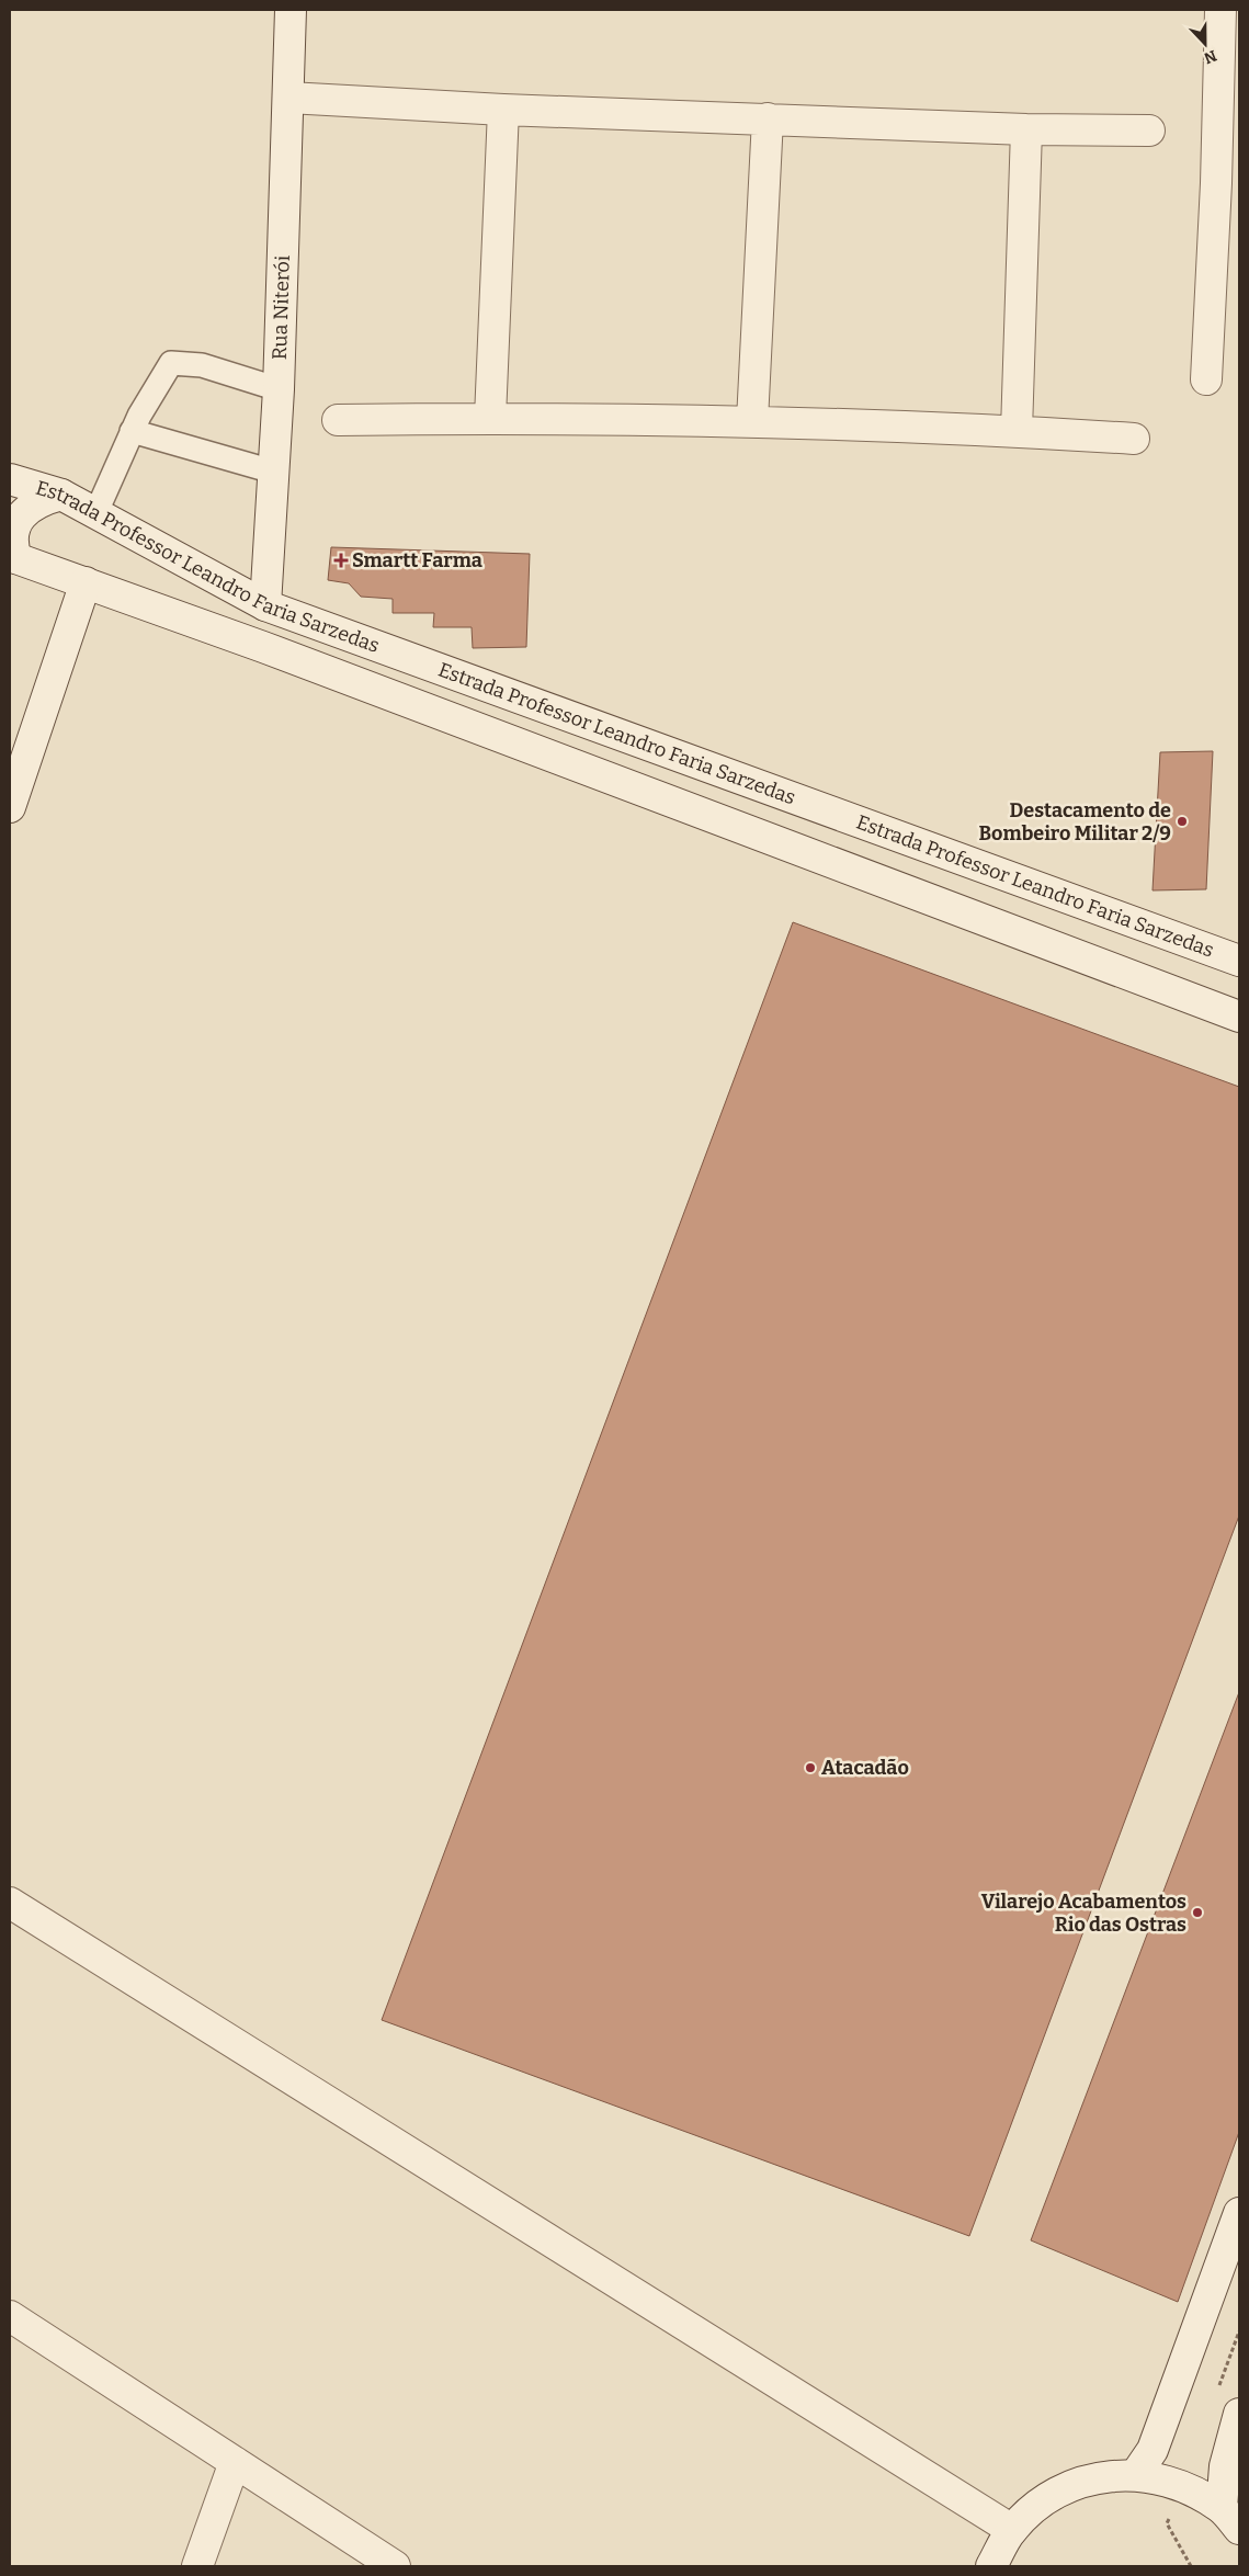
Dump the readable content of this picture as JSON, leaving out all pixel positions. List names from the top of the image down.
{
  "streets": {
    "street": ["Rua Niterói", "Estrada Professor Leandro Faria Sarzedas"]
  },
  "crossings": [
    ["Rua Niterói", "Estrada Professor Leandro Faria Sarzedas"]
  ],
  "places": {
    "health": ["Smartt Farma"],
    "other": ["Destacamento de Bombeiro Militar 2/9", "Atacadão", "Vilarejo Acabamentos Rio das Ostras"]
  },
  "north": "bottom"
}
